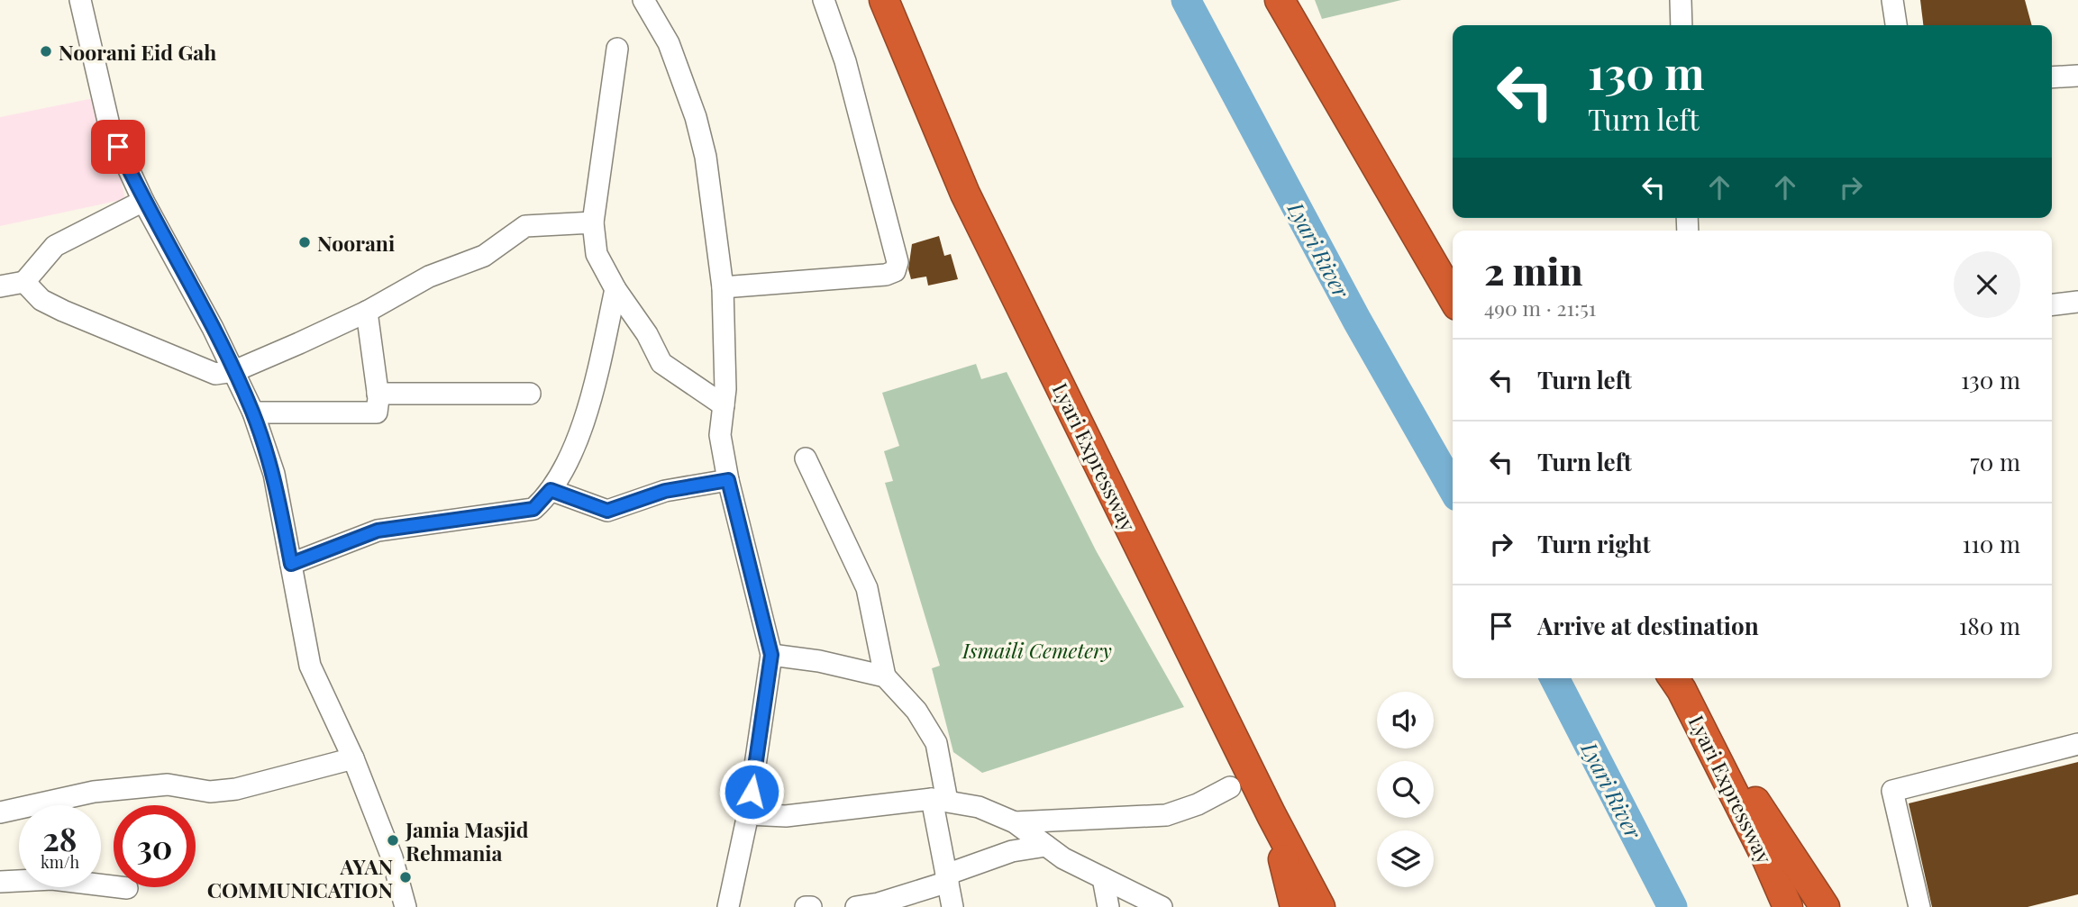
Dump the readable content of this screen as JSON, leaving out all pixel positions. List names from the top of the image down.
{
  "streets": {
    "highway": ["Lyari Expressway"]
  },
  "water": ["Lyari River"],
  "parks": ["Ismaili Cemetery"],
  "places": [
    "Noorani Eid Gah",
    "Noorani",
    "Jamia Masjid Rehmania",
    "AYAN COMMUNICATION"
  ],
  "page": {
    "turn": ["130 m", "Turn left"],
    "heading": ["2 min", "490 m · 21:51"],
    "list": [
      {
        "name": "Turn left",
        "value": "130 m"
      },
      {
        "name": "Turn left",
        "value": "70 m"
      },
      {
        "name": "Turn right",
        "value": "110 m"
      },
      {
        "name": "Arrive at destination",
        "value": "180 m"
      }
    ],
    "speed": "28 km/h",
    "limit": "30"
  }
}
